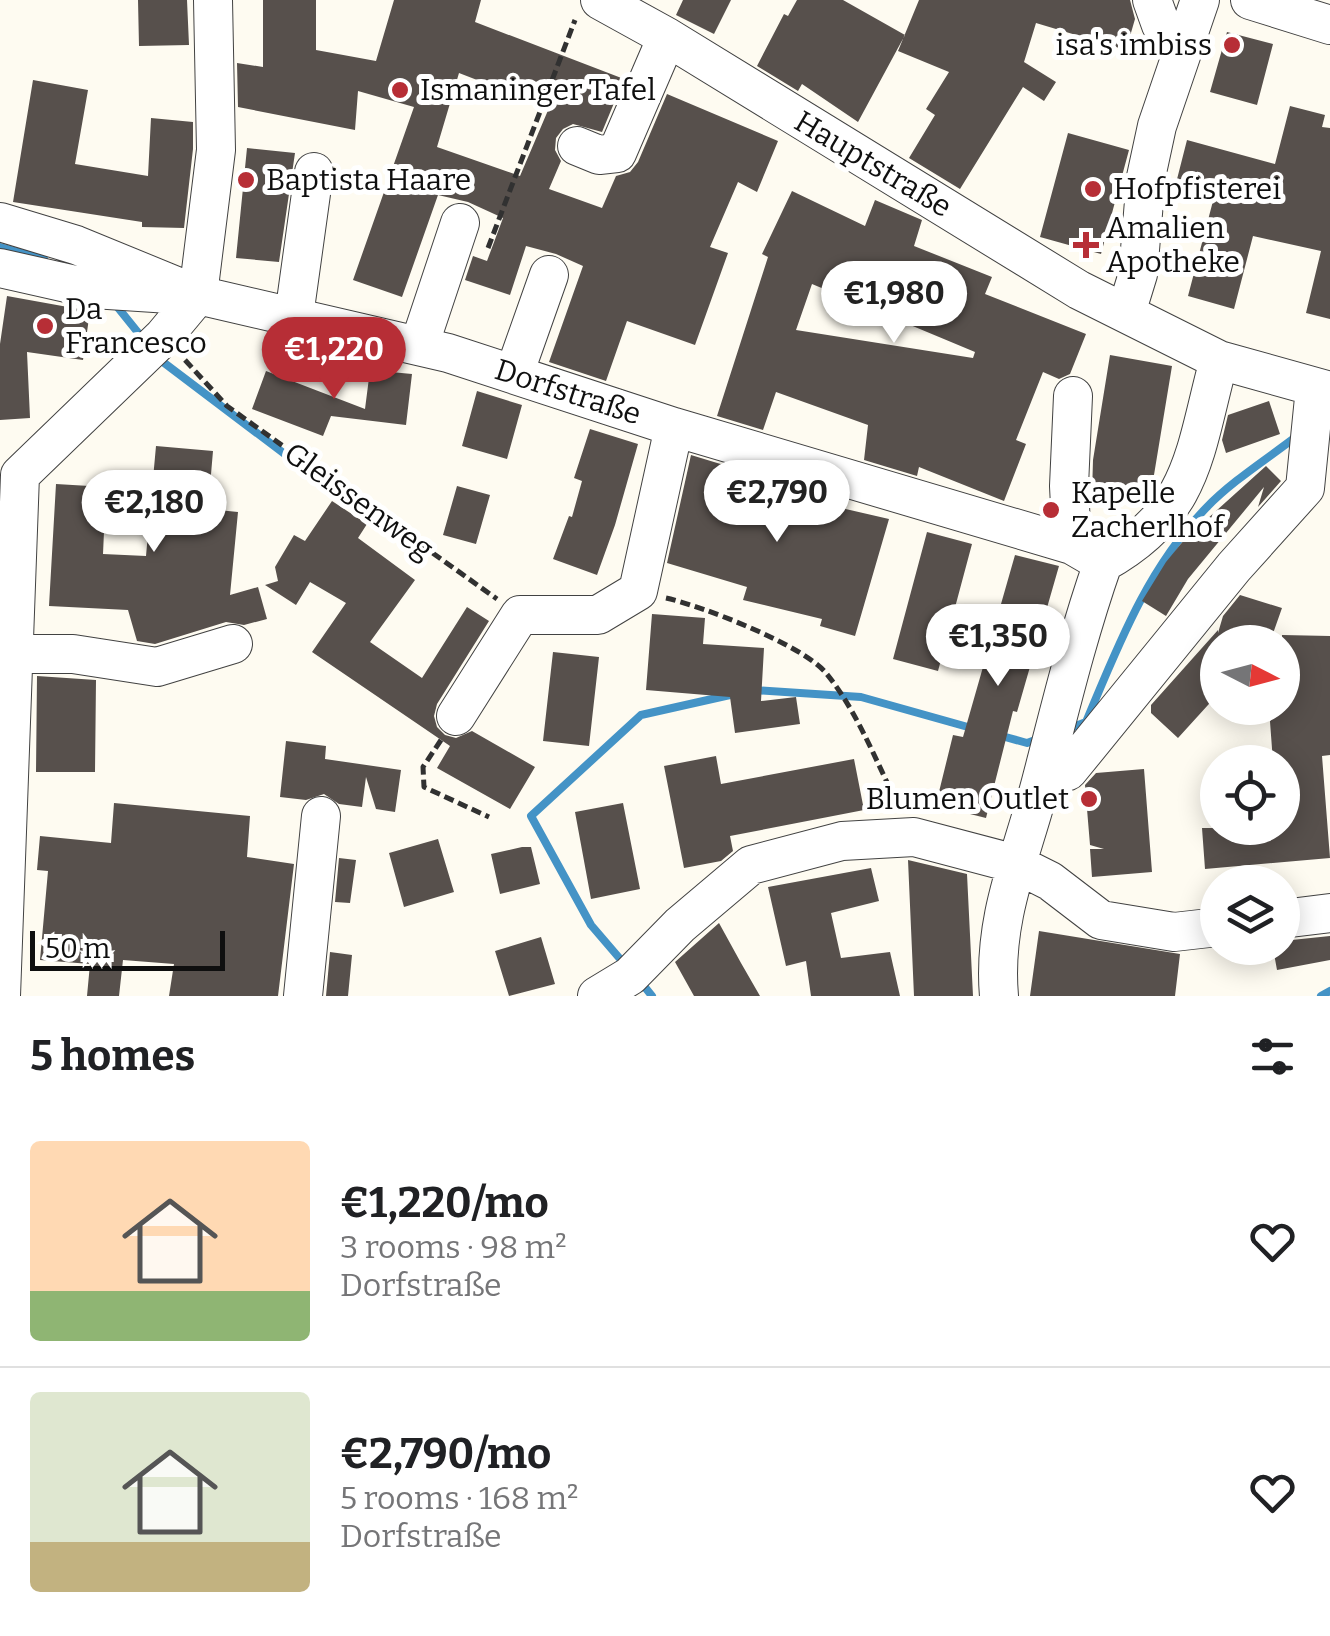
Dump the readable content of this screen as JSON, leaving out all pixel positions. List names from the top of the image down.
{
  "streets": {
    "street": ["Hauptstraße", "Dorfstraße"],
    "path": ["Gleissenweg"]
  },
  "places": {
    "other": [
      "isa's imbiss",
      "Ismaninger Tafel",
      "Baptista Haare",
      "Hofpfisterei",
      "Da Francesco",
      "Kapelle Zacherlhof",
      "Blumen Outlet"
    ],
    "health": ["Amalien Apotheke"]
  },
  "scale_bar": "50 m",
  "north": "right",
  "page": {
    "price": [
      "€1,980",
      "€1,220",
      "€2,790",
      "€2,180",
      "€1,350"
    ],
    "scale": "50 m",
    "heading": "5 homes",
    "list": [
      {
        "name": "€1,220/mo",
        "note": "3 rooms · 98 m² · Dorfstraße"
      },
      {
        "name": "€2,790/mo",
        "note": "5 rooms · 168 m² · Dorfstraße"
      }
    ]
  }
}
